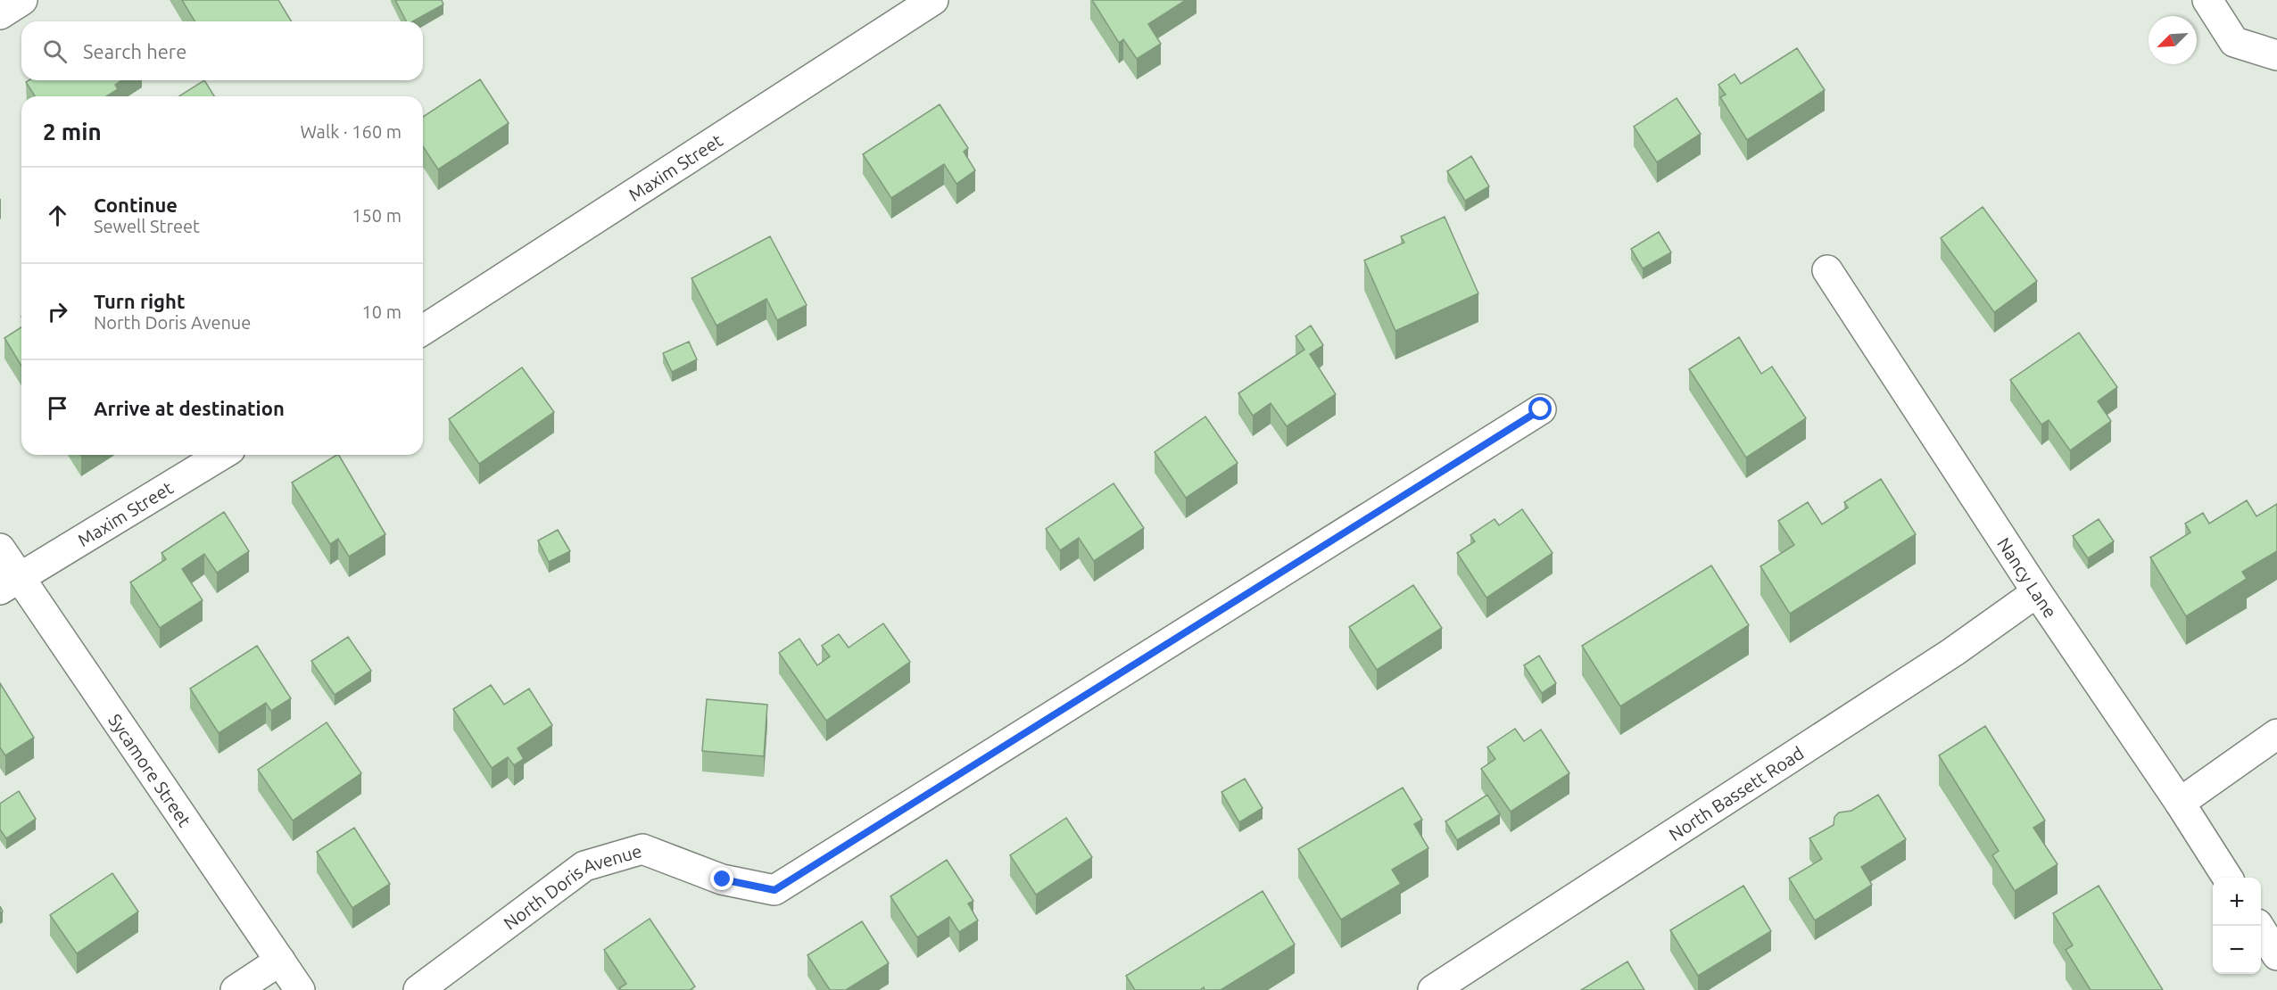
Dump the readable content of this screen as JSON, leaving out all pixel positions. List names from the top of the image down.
{
  "streets": {
    "street": [
      "Maxim Street",
      "Nancy Lane",
      "Sycamore Street",
      "North Bassett Road",
      "North Doris Avenue"
    ]
  },
  "crossings": [
    ["Maxim Street", "Sycamore Street"],
    ["Nancy Lane", "North Bassett Road"]
  ],
  "north": "bottom left",
  "page": {
    "search": "Search here",
    "heading": ["2 min", "Walk · 160 m"],
    "list": [
      ["Continue", "Sewell Street", "150 m"],
      ["Turn right", "North Doris Avenue", "10 m"],
      "Arrive at destination"
    ],
    "map_buttons": ["+", "−"]
  }
}
